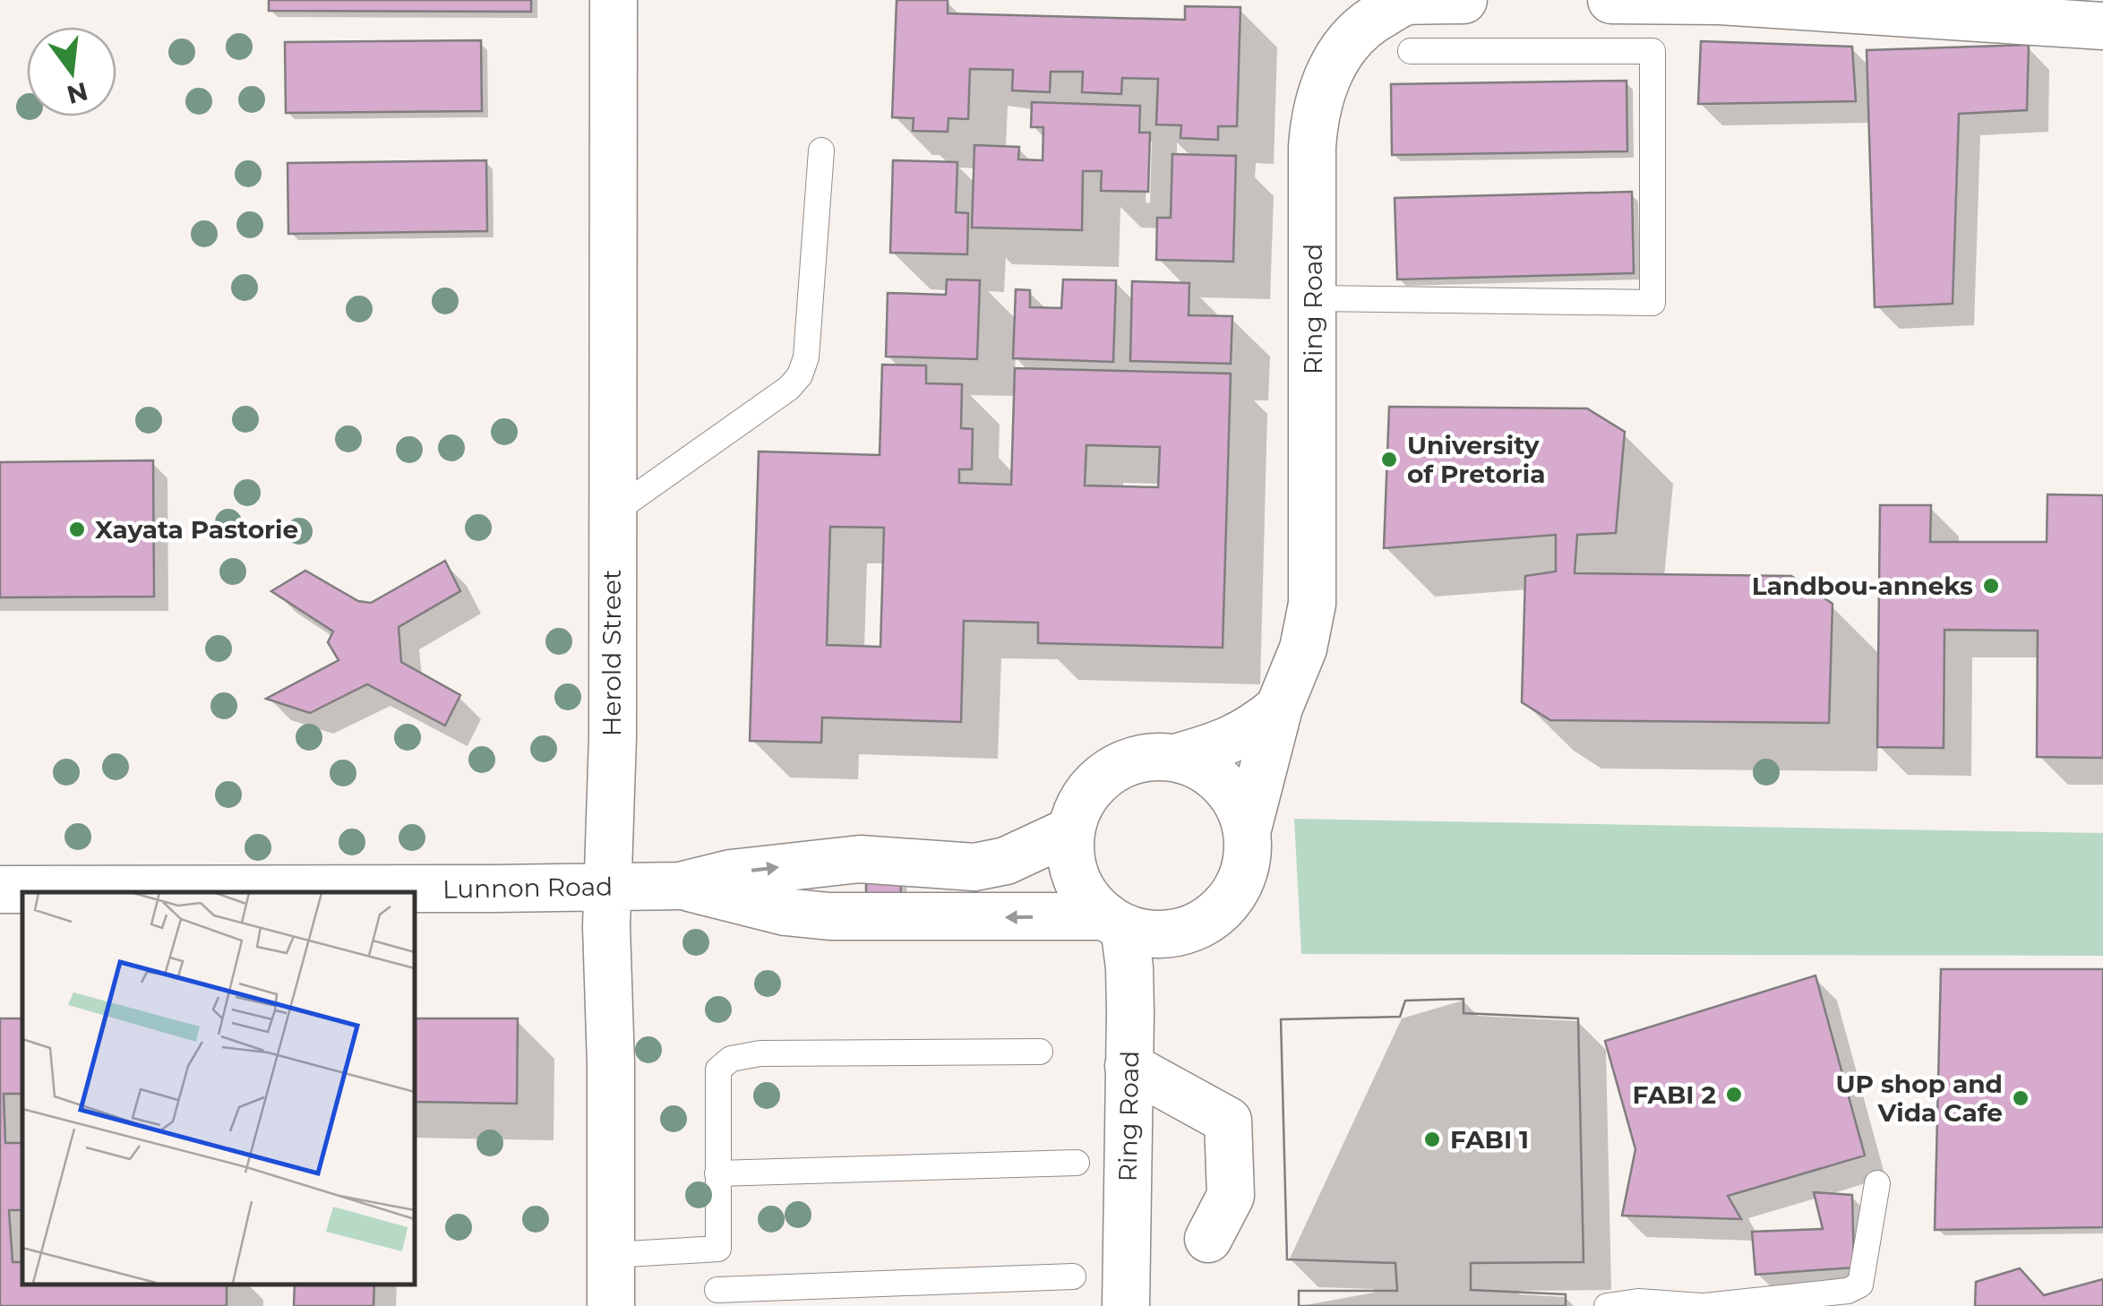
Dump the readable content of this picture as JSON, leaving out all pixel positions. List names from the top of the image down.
{
  "streets": {
    "street": ["Ring Road", "Herold Street", "Lunnon Road"]
  },
  "crossings": [
    ["Ring Road", "Lunnon Road"],
    ["Herold Street", "Lunnon Road"]
  ],
  "places": [
    "University of Pretoria",
    "Xayata Pastorie",
    "Landbou-anneks",
    "FABI 2",
    "UP shop and Vida Cafe",
    "FABI 1"
  ],
  "north": "bottom"
}
